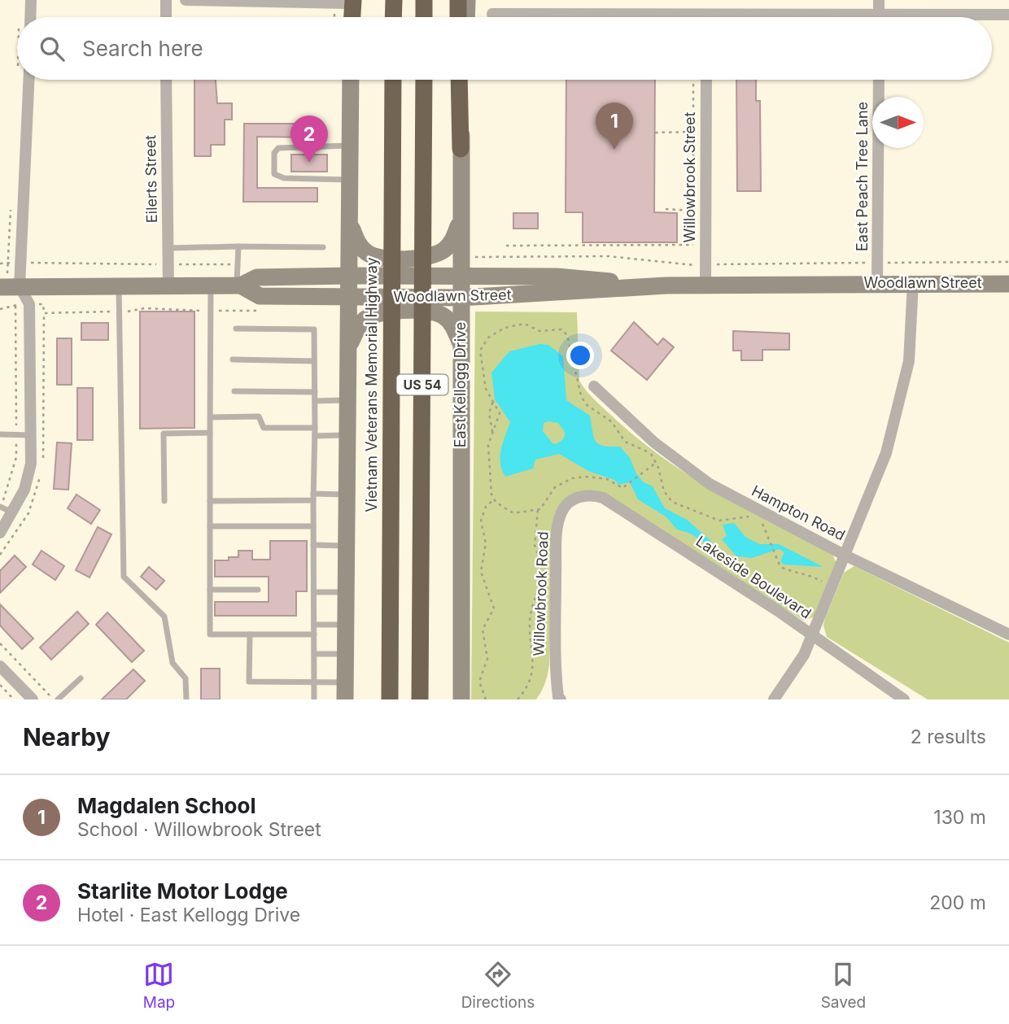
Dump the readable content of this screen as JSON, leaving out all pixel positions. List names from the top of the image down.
{
  "streets": {
    "highway": ["Vietnam Veterans Memorial Highway", "US 54"],
    "main road": ["Woodlawn Street", "East Kellogg Drive"],
    "street": [
      "East Peach Tree Lane",
      "Willowbrook Street",
      "Eilerts Street",
      "Hampton Road",
      "Lakeside Boulevard",
      "Willowbrook Road"
    ]
  },
  "crossings": [
    ["East Peach Tree Lane", "Woodlawn Street"],
    ["Willowbrook Street", "Woodlawn Street"],
    ["Eilerts Street", "Woodlawn Street"],
    ["Woodlawn Street", "East Kellogg Drive"],
    ["Lakeside Boulevard", "Willowbrook Road"]
  ],
  "north": "right",
  "page": {
    "search": "Search here",
    "pins": ["1", "2"],
    "heading": ["Nearby", "2 results"],
    "list": [
      {
        "mark": "1",
        "name": "Magdalen School",
        "note": "School · Willowbrook Street",
        "value": "130 m"
      },
      {
        "mark": "2",
        "name": "Starlite Motor Lodge",
        "note": "Hotel · East Kellogg Drive",
        "value": "200 m"
      }
    ],
    "nav": ["Map", "Directions", "Saved"]
  }
}
